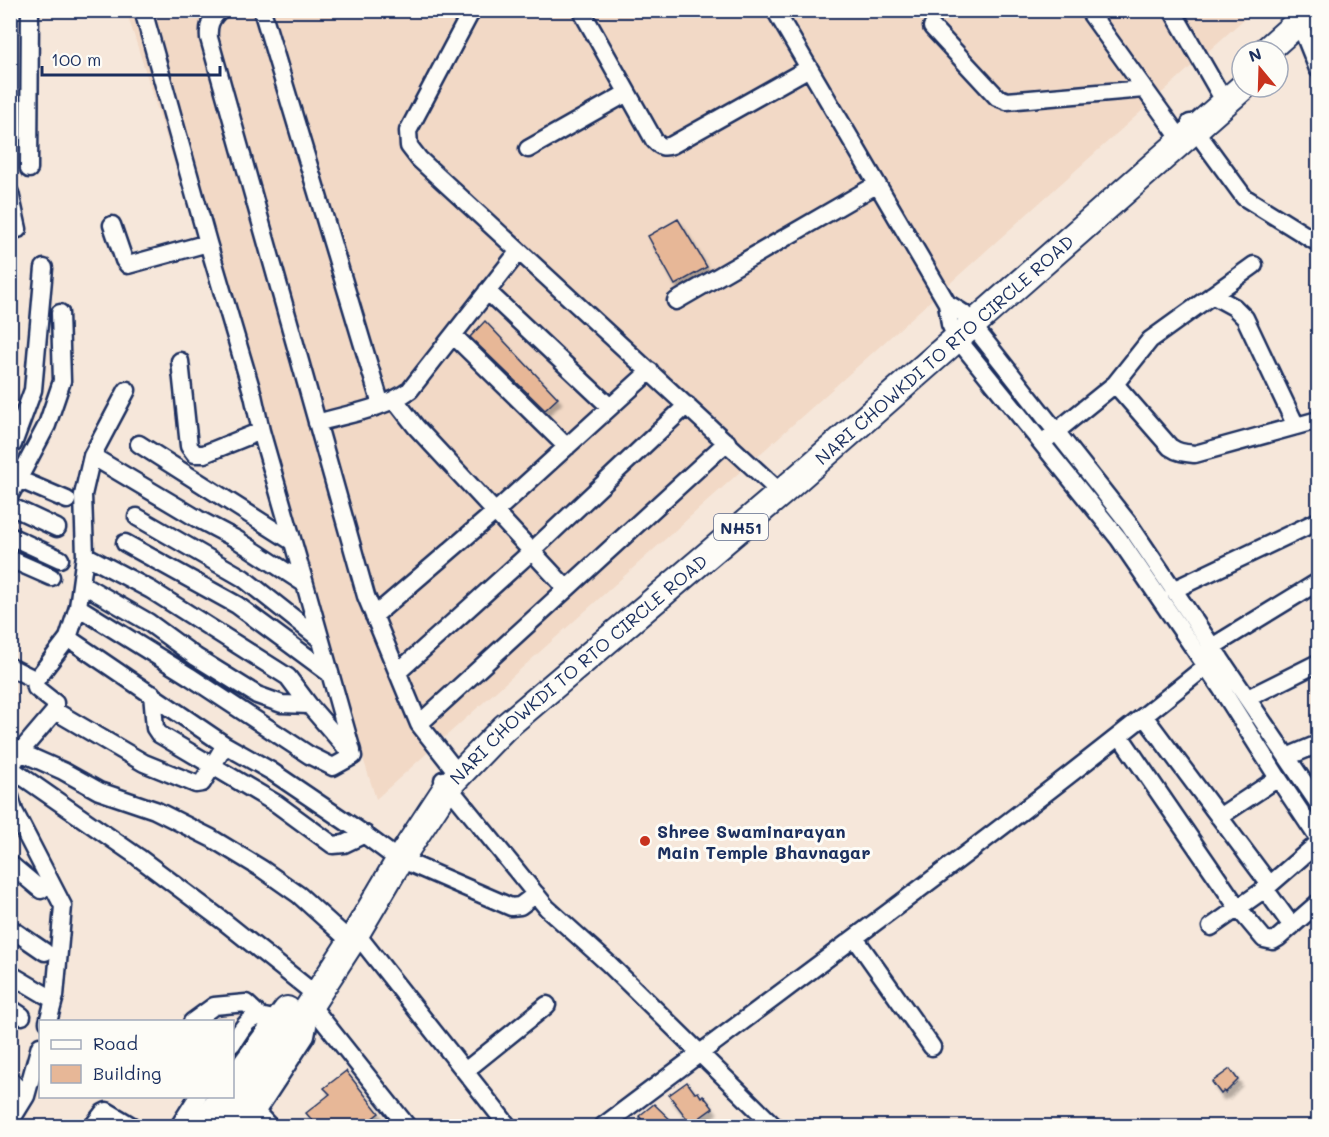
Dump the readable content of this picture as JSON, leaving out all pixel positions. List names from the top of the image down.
{
  "streets": {
    "highway": ["NARI CHOWKDI TO RTO CIRCLE ROAD", "NH51"]
  },
  "crossings": [
    ["NARI CHOWKDI TO RTO CIRCLE ROAD", "NH51"]
  ],
  "places": ["Shree Swaminarayan Main Temple Bhavnagar"],
  "legend": ["Road", "Building"],
  "scale_bar": "100 m",
  "north": "top"
}
